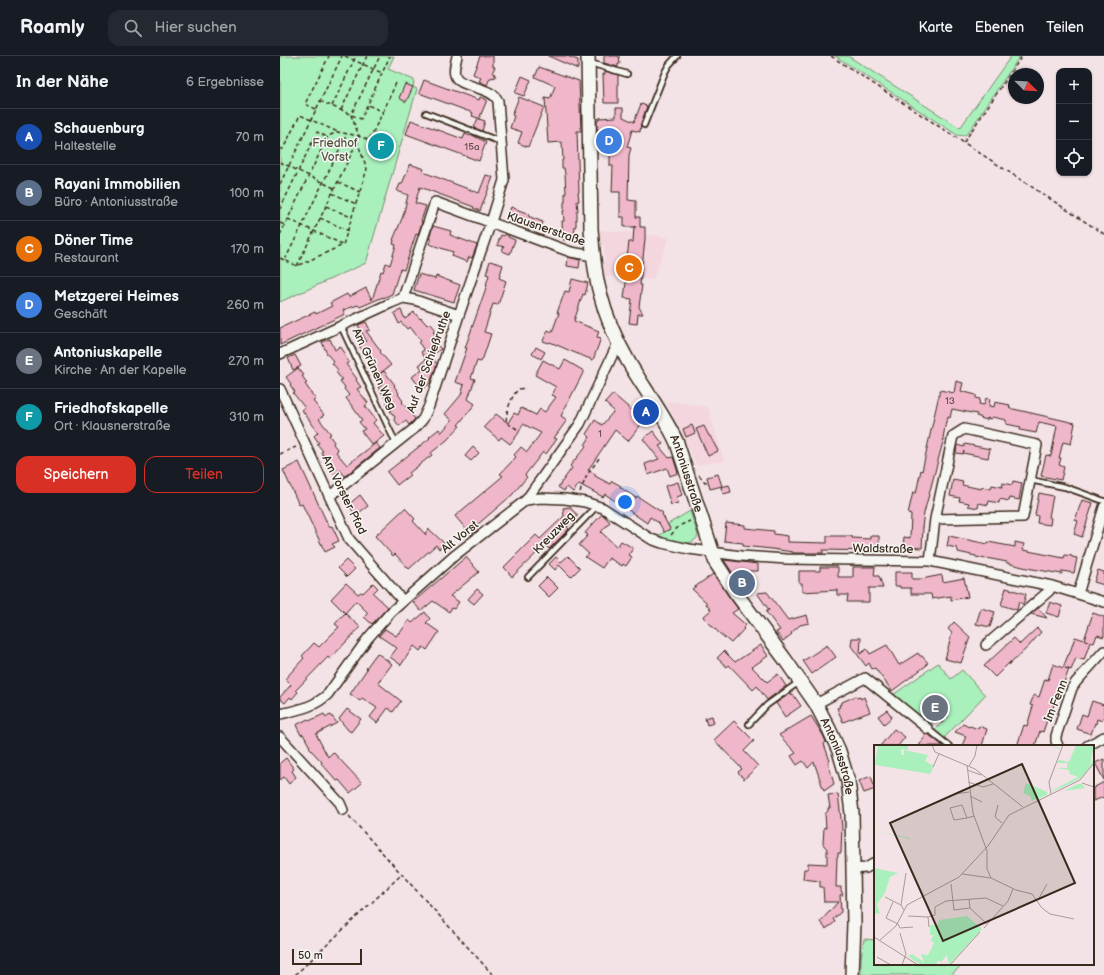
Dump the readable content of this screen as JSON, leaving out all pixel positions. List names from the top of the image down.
{
  "streets": {
    "street": [
      "Klausnerstraße",
      "Auf der Schießruthe",
      "Am Grünen Weg",
      "Antoniusstraße",
      "Am Vorster Pfad",
      "Kreuzweg",
      "Alt Vorst",
      "Waldstraße",
      "Im Fenn"
    ]
  },
  "crossings": [
    ["Klausnerstraße", "Auf der Schießruthe"],
    ["Klausnerstraße", "Am Grünen Weg"],
    ["Klausnerstraße", "Antoniusstraße"],
    ["Auf der Schießruthe", "Am Grünen Weg"],
    ["Auf der Schießruthe", "Am Vorster Pfad"],
    ["Antoniusstraße", "Kreuzweg"],
    ["Antoniusstraße", "Alt Vorst"],
    ["Antoniusstraße", "Waldstraße"],
    ["Am Vorster Pfad", "Alt Vorst"],
    ["Kreuzweg", "Alt Vorst"],
    ["Kreuzweg", "Waldstraße"]
  ],
  "parks": ["Friedhof Vorst"],
  "house_numbers": ["15a", "13", "1"],
  "scale_bar": "50 m",
  "north": "bottom right",
  "page": {
    "header": "Roamly",
    "search": "Hier suchen",
    "nav": ["Karte", "Ebenen", "Teilen"],
    "heading": ["In der Nähe", "6 Ergebnisse"],
    "map_buttons": ["+", "−"],
    "list": [
      {
        "mark": "A",
        "name": "Schauenburg",
        "note": "Haltestelle",
        "value": "70 m"
      },
      {
        "mark": "B",
        "name": "Rayani Immobilien",
        "note": "Büro · Antoniusstraße",
        "value": "100 m"
      },
      {
        "mark": "C",
        "name": "Döner Time",
        "note": "Restaurant",
        "value": "170 m"
      },
      {
        "mark": "D",
        "name": "Metzgerei Heimes",
        "note": "Geschäft",
        "value": "260 m"
      },
      {
        "mark": "E",
        "name": "Antoniuskapelle",
        "note": "Kirche · An der Kapelle",
        "value": "270 m"
      },
      {
        "mark": "F",
        "name": "Friedhofskapelle",
        "note": "Ort · Klausnerstraße",
        "value": "310 m"
      }
    ],
    "pins": [
      "D",
      "F",
      "C",
      "A",
      "B",
      "E"
    ],
    "buttons": ["Speichern", "Teilen"],
    "scale": "50 m"
  }
}
